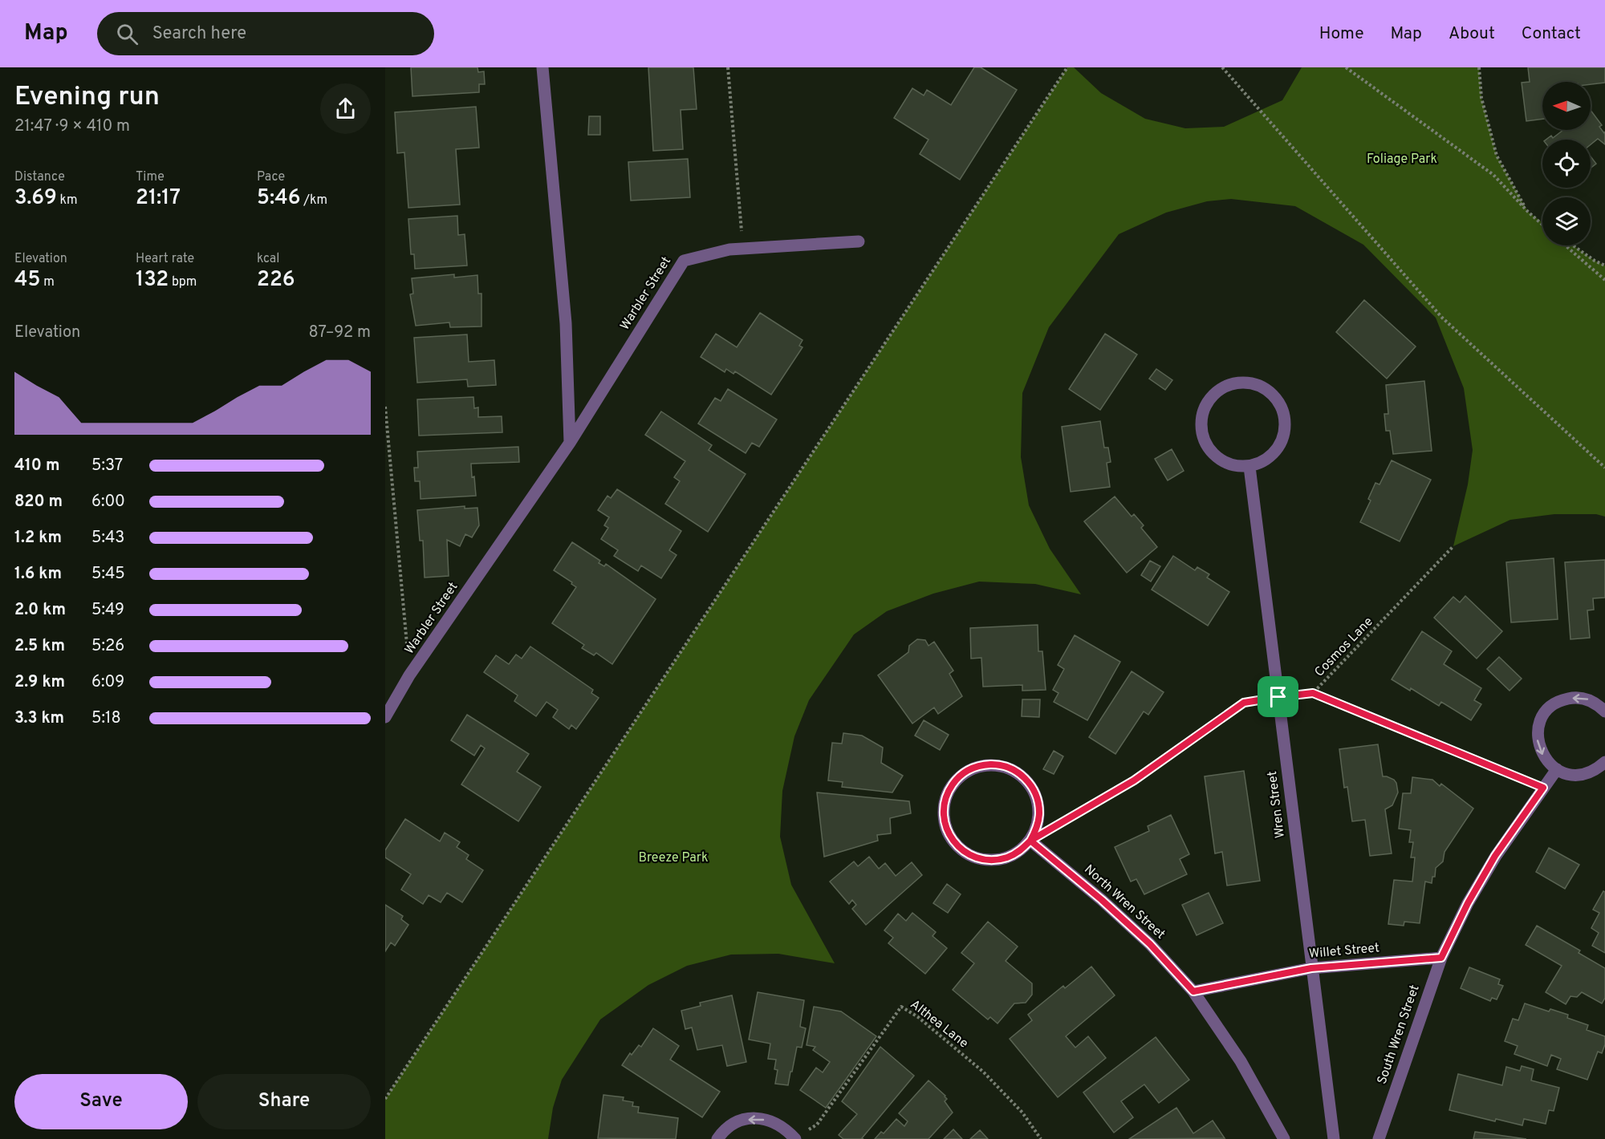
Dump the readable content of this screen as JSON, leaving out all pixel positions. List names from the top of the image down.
{
  "streets": {
    "street": [
      "Warbler Street",
      "Wren Street",
      "North Wren Street",
      "Willet Street",
      "South Wren Street"
    ],
    "path": ["Cosmos Lane", "Althea Lane"]
  },
  "crossings": [
    ["Cosmos Lane", "Wren Street"],
    ["Cosmos Lane", "North Wren Street"],
    ["Wren Street", "Willet Street"],
    ["North Wren Street", "Willet Street"],
    ["Willet Street", "South Wren Street"]
  ],
  "parks": ["Foliage Park", "Breeze Park"],
  "north": "left",
  "page": {
    "header": "Map",
    "search": "Search here",
    "nav": [
      "Home",
      "Map",
      "About",
      "Contact"
    ],
    "heading": ["Evening run", "21:47 · 9 × 410 m"],
    "stats": [
      ["Distance", "3.69 km"],
      ["Time", "21:17"],
      ["Pace", "5:46 /km"],
      ["Elevation", "45 m"],
      ["Heart rate", "132 bpm"],
      ["kcal", "226"]
    ],
    "chart": ["Elevation", "87–92 m"],
    "list": [
      {
        "name": "410 m",
        "note": "5:37"
      },
      {
        "name": "820 m",
        "note": "6:00"
      },
      {
        "name": "1.2 km",
        "note": "5:43"
      },
      {
        "name": "1.6 km",
        "note": "5:45"
      },
      {
        "name": "2.0 km",
        "note": "5:49"
      },
      {
        "name": "2.5 km",
        "note": "5:26"
      },
      {
        "name": "2.9 km",
        "note": "6:09"
      },
      {
        "name": "3.3 km",
        "note": "5:18"
      }
    ],
    "buttons": ["Save", "Share"]
  }
}
